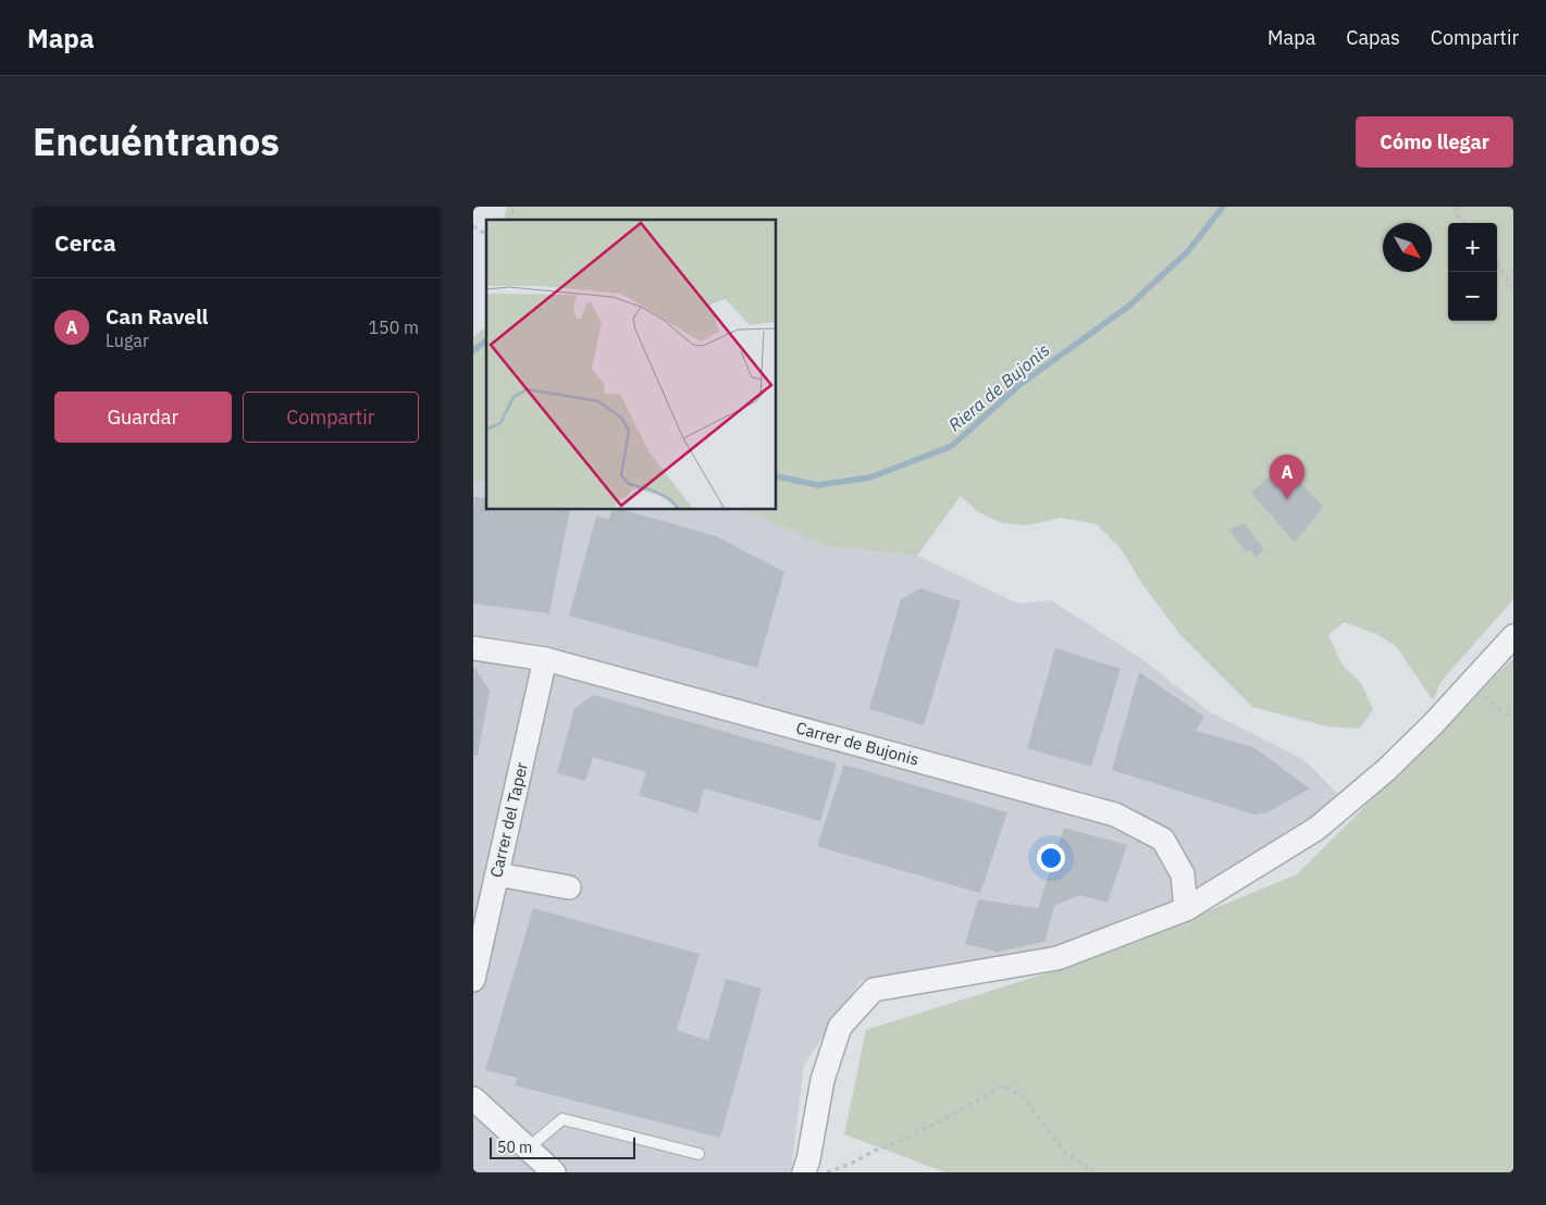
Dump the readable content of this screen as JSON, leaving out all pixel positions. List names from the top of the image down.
{
  "streets": {
    "street": ["Carrer de Bujonis", "Carrer del Taper"]
  },
  "crossings": [
    ["Carrer de Bujonis", "Carrer del Taper"]
  ],
  "water": ["Riera de Bujonis"],
  "scale_bar": "50 m",
  "north": "bottom right",
  "page": {
    "header": "Mapa",
    "nav": ["Mapa", "Capas", "Compartir"],
    "title": "Encuéntranos",
    "buttons": [
      "Cómo llegar",
      ["Guardar", "Compartir"]
    ],
    "heading": "Cerca",
    "map_buttons": ["+", "−"],
    "list": [
      {
        "mark": "A",
        "name": "Can Ravell",
        "note": "Lugar",
        "value": "150 m"
      }
    ],
    "pins": "A",
    "scale": "50 m"
  }
}
